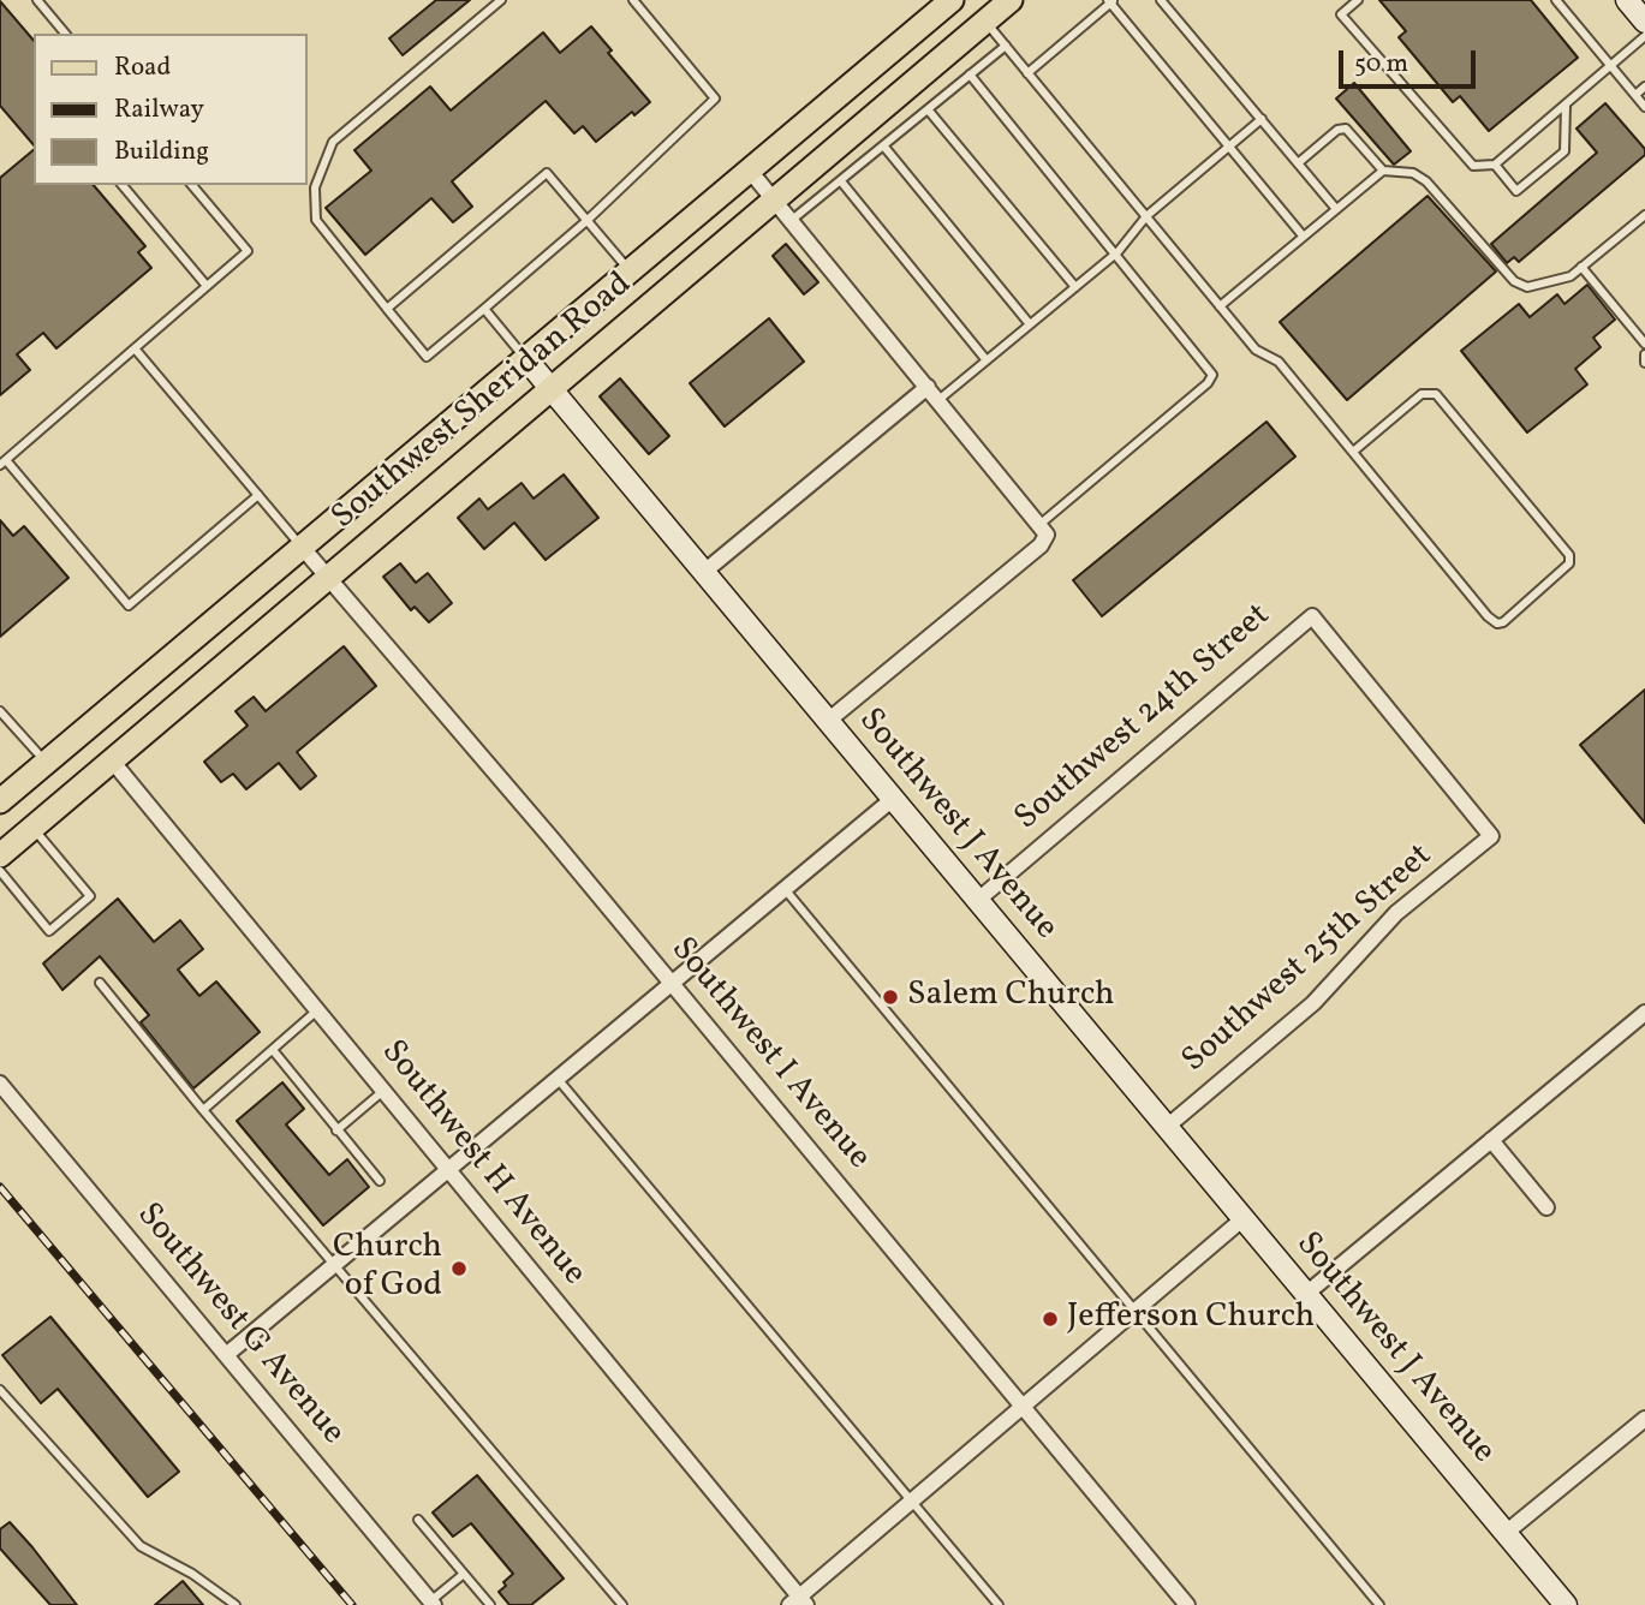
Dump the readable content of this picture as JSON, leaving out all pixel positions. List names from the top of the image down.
{
  "streets": {
    "main road": ["Southwest Sheridan Road"],
    "street": [
      "Southwest 24th Street",
      "Southwest J Avenue",
      "Southwest 25th Street",
      "Southwest I Avenue",
      "Southwest H Avenue",
      "Southwest G Avenue"
    ]
  },
  "crossings": [
    ["Southwest Sheridan Road", "Southwest J Avenue"],
    ["Southwest Sheridan Road", "Southwest I Avenue"],
    ["Southwest Sheridan Road", "Southwest H Avenue"],
    ["Southwest 24th Street", "Southwest J Avenue"],
    ["Southwest 24th Street", "Southwest 25th Street"],
    ["Southwest J Avenue", "Southwest 25th Street"]
  ],
  "places": ["Salem Church", "Church of God", "Jefferson Church"],
  "legend": ["Road", "Railway", "Building"],
  "scale_bar": "50 m"
}
